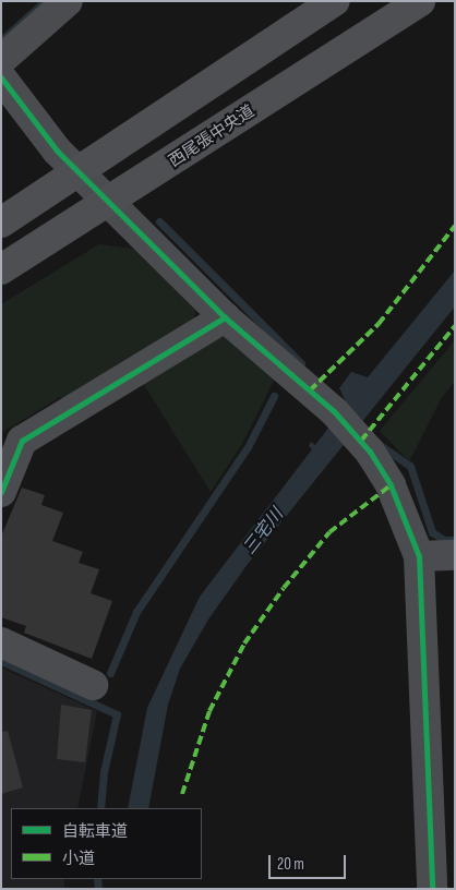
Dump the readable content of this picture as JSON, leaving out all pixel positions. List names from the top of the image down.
{
  "streets": {
    "main road": ["西尾張中央道"]
  },
  "water": ["三宅川"],
  "legend": ["自転車道", "小道"],
  "scale_bar": "20 m"
}
